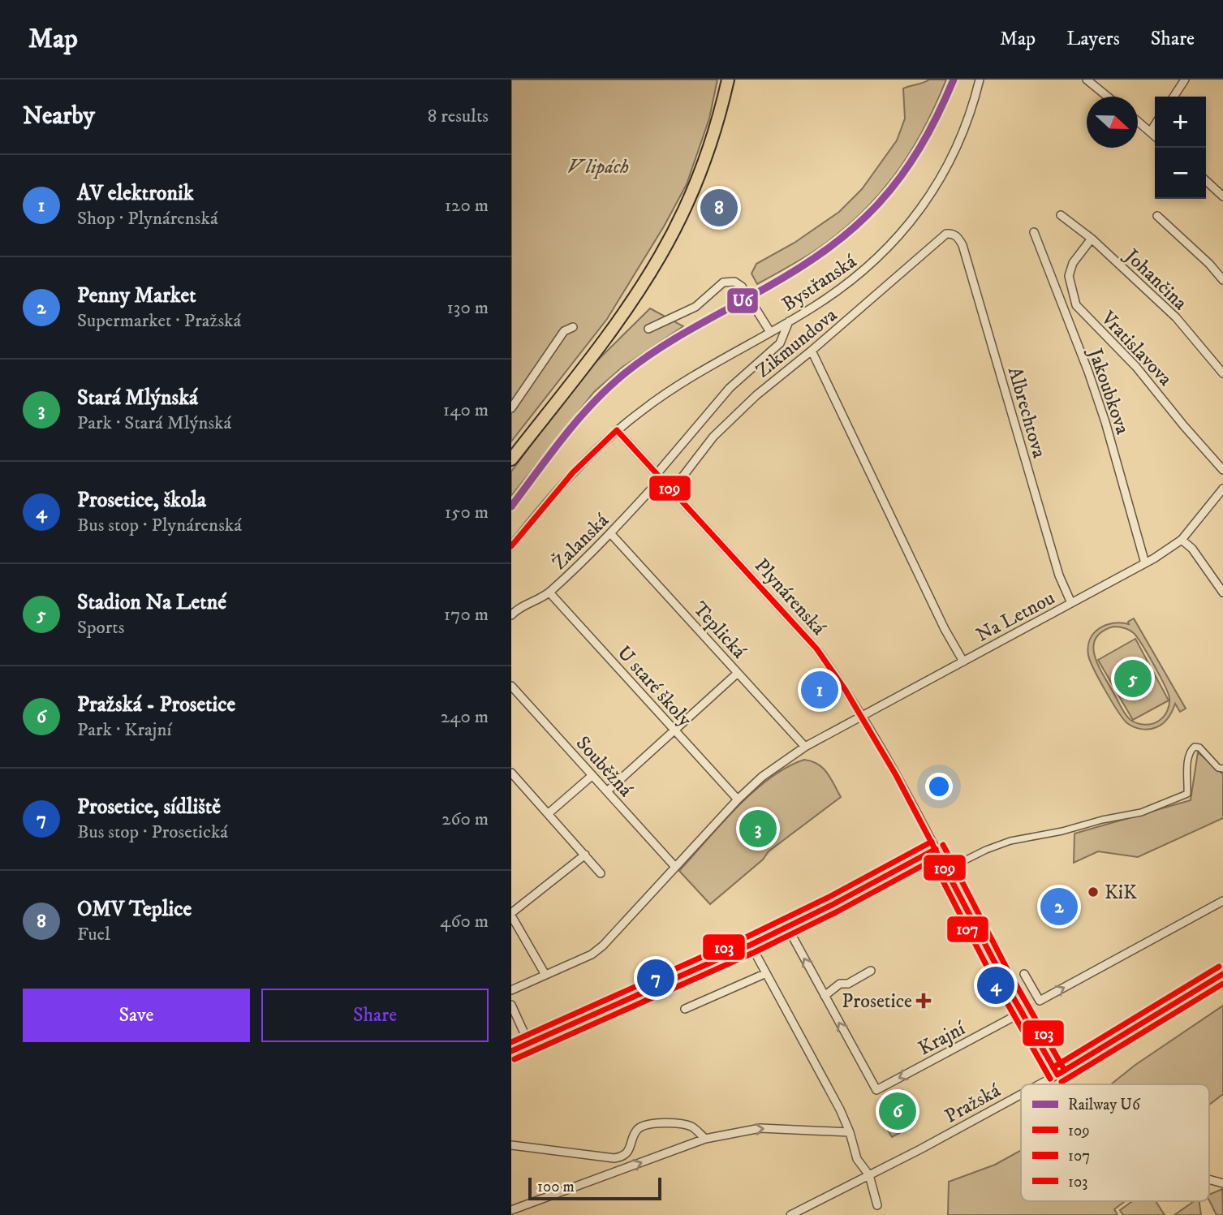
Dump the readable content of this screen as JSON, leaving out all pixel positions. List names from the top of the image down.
{
  "streets": {
    "street": [
      "Johančina",
      "Bystřanská",
      "Zikmundova",
      "Vratislavova",
      "Jakoubkova",
      "Albrechtova",
      "Žalanská",
      "Plynárenská",
      "Na Letnou",
      "Teplická",
      "U staré školy",
      "Souběžná",
      "Krajní",
      "Pražská"
    ]
  },
  "crossings": [
    ["Johančina", "Vratislavova"],
    ["Bystřanská", "Žalanská"],
    ["Bystřanská", "Plynárenská"],
    ["Zikmundova", "Albrechtova"],
    ["Zikmundova", "Plynárenská"],
    ["Jakoubkova", "Na Letnou"],
    ["Albrechtova", "Na Letnou"],
    ["Žalanská", "Plynárenská"],
    ["Žalanská", "Teplická"],
    ["Žalanská", "U staré školy"],
    ["Plynárenská", "Na Letnou"],
    ["Plynárenská", "Krajní"],
    ["Plynárenská", "Pražská"],
    ["Na Letnou", "Teplická"],
    ["Na Letnou", "U staré školy"],
    ["Na Letnou", "Souběžná"]
  ],
  "parks": ["V lipách"],
  "places": {
    "other": ["KiK"],
    "health": ["Prosetice"]
  },
  "lines": [
    "rail line U6",
    "transit line 109",
    "transit line 103",
    "transit line 107"
  ],
  "legend": [
    "Railway U6",
    "109",
    "107",
    "103"
  ],
  "scale_bar": "100 m",
  "north": "right",
  "page": {
    "header": "Map",
    "nav": ["Map", "Layers", "Share"],
    "heading": ["Nearby", "8 results"],
    "map_buttons": ["+", "−"],
    "list": [
      {
        "mark": "1",
        "name": "AV elektronik",
        "note": "Shop · Plynárenská",
        "value": "120 m"
      },
      {
        "mark": "2",
        "name": "Penny Market",
        "note": "Supermarket · Pražská",
        "value": "130 m"
      },
      {
        "mark": "3",
        "name": "Stará Mlýnská",
        "note": "Park · Stará Mlýnská",
        "value": "140 m"
      },
      {
        "mark": "4",
        "name": "Prosetice, škola",
        "note": "Bus stop · Plynárenská",
        "value": "150 m"
      },
      {
        "mark": "5",
        "name": "Stadion Na Letné",
        "note": "Sports",
        "value": "170 m"
      },
      {
        "mark": "6",
        "name": "Pražská - Prosetice",
        "note": "Park · Krajní",
        "value": "240 m"
      },
      {
        "mark": "7",
        "name": "Prosetice, sídliště",
        "note": "Bus stop · Prosetická",
        "value": "260 m"
      },
      {
        "mark": "8",
        "name": "OMV Teplice",
        "note": "Fuel",
        "value": "460 m"
      }
    ],
    "pins": [
      "8",
      "5",
      "1",
      "3",
      "2",
      "7",
      "4",
      "6"
    ],
    "buttons": ["Save", "Share"],
    "scale": "100 m"
  }
}
